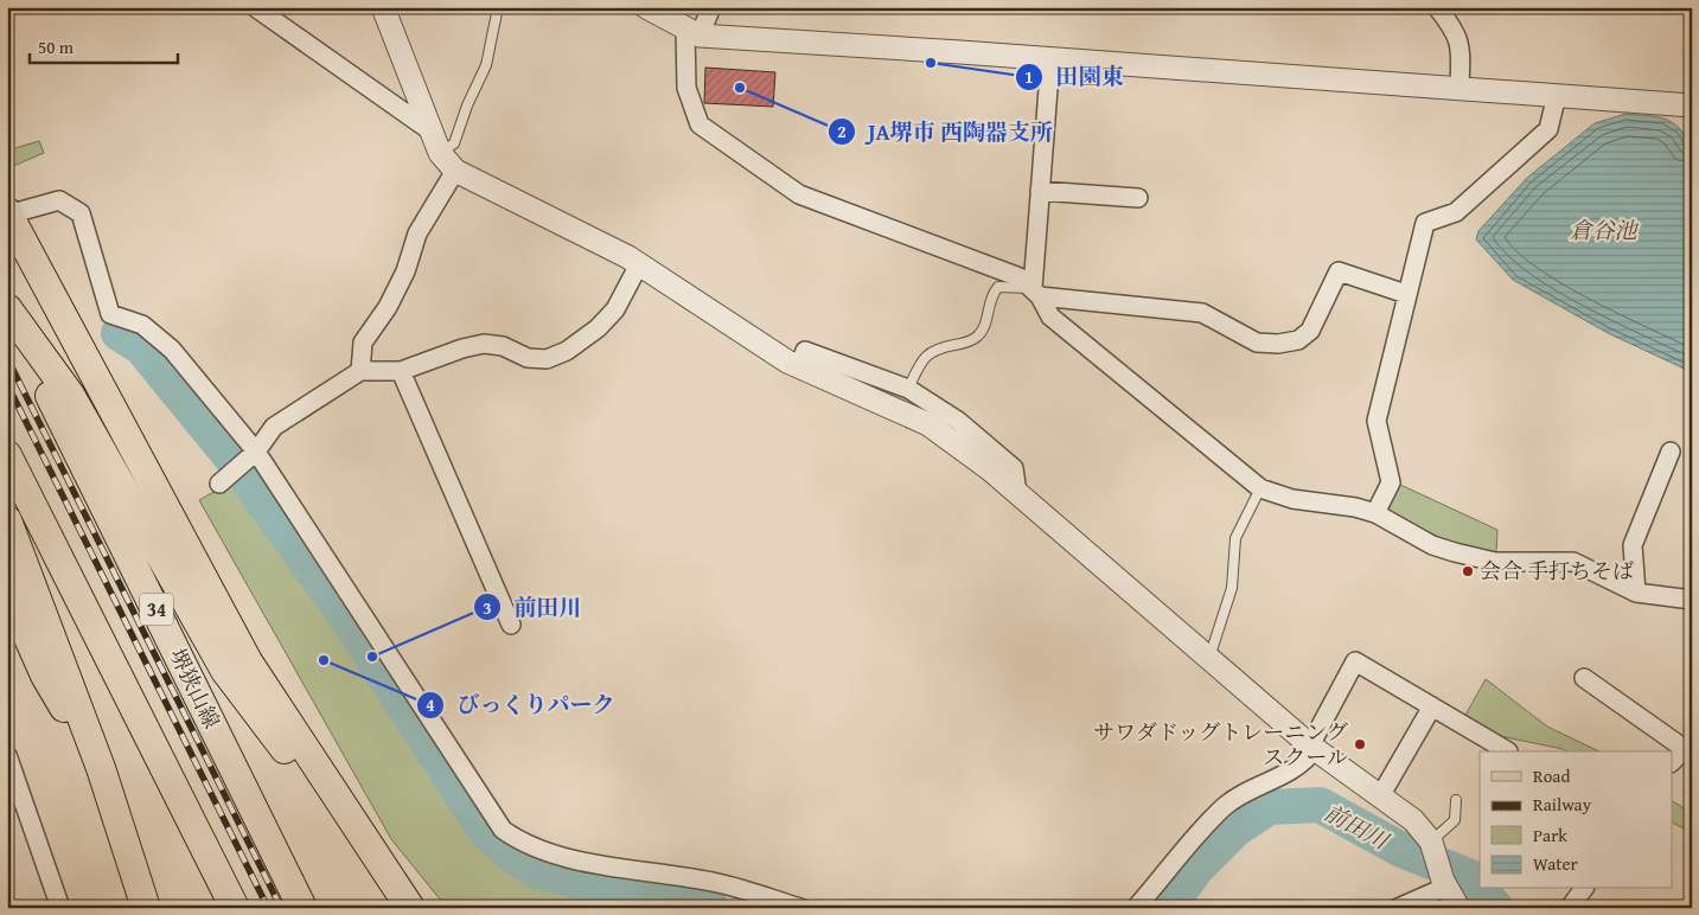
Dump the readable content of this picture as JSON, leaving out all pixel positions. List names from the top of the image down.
{
  "streets": {
    "main road": ["34", "堺狭山線"]
  },
  "water": ["倉谷池", "前田川"],
  "places": [
    "田園東",
    "JA堺市 西陶器支所",
    "会合 手打ちそば",
    "前田川",
    "びっくりパーク",
    "サワダドッグトレーニング スクール"
  ],
  "legend": [
    "Road",
    "Railway",
    "Park",
    "Water"
  ],
  "scale_bar": "50 m"
}
